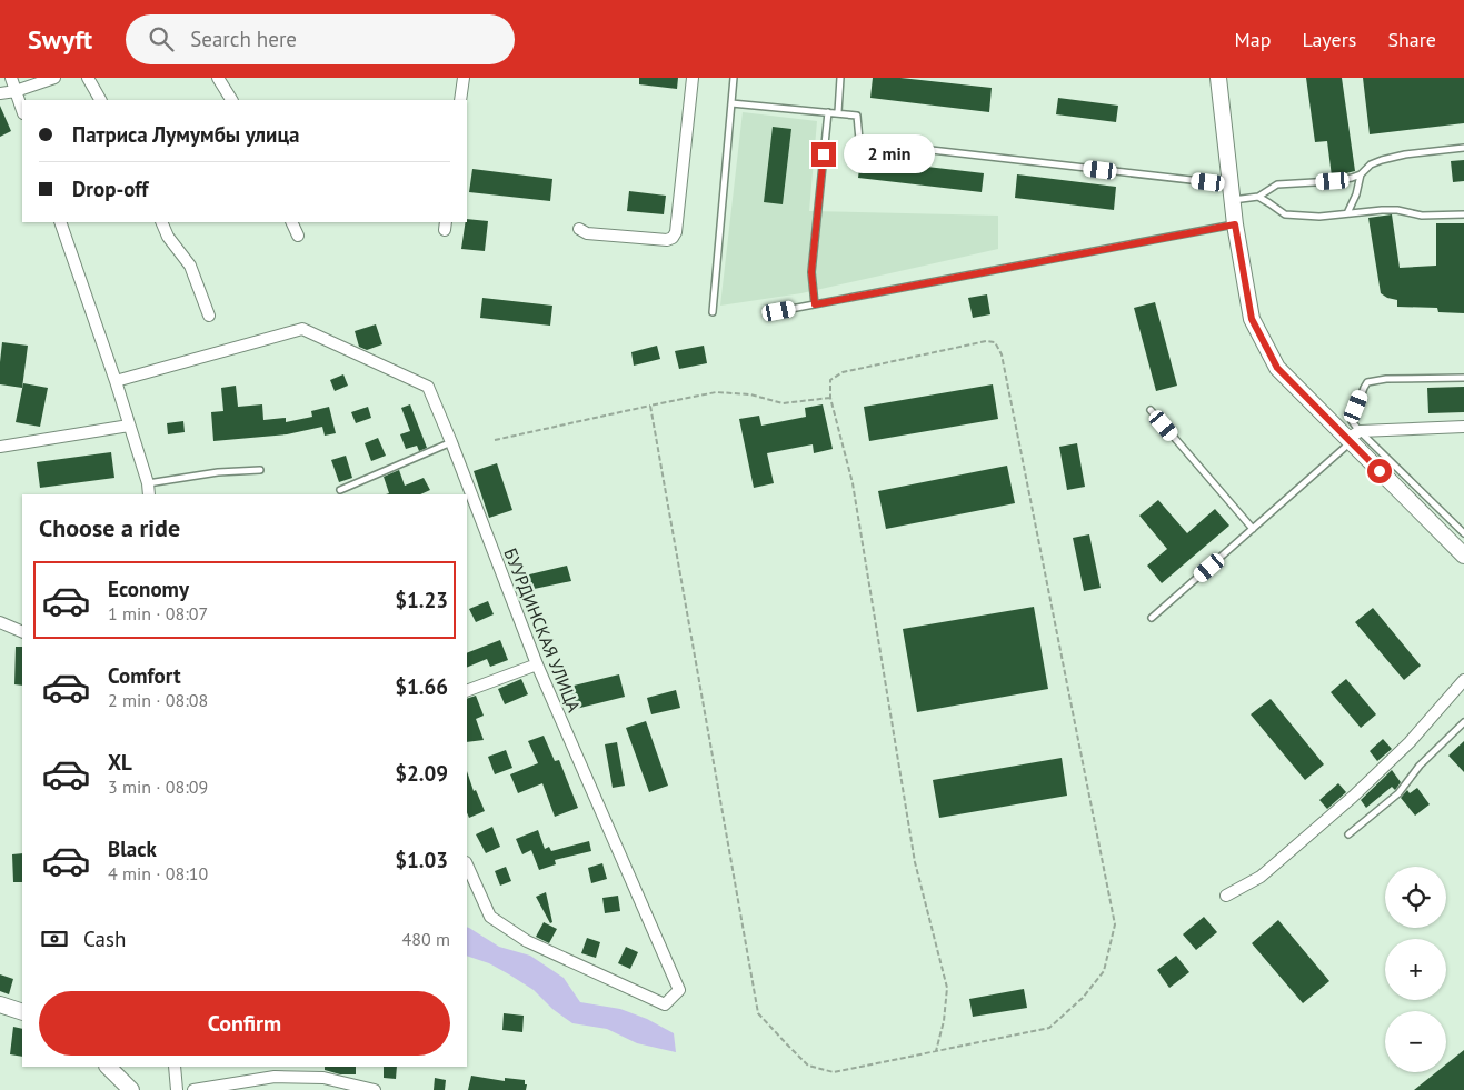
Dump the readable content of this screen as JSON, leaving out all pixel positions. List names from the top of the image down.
{
  "streets": {
    "street": ["БУУРДИНСКАЯ УЛИЦА"]
  },
  "page": {
    "header": "Swyft",
    "search": "Search here",
    "nav": ["Map", "Layers", "Share"],
    "banner": ["Патриса Лумумбы улица", "Drop-off"],
    "bubble": "2 min",
    "heading": "Choose a ride",
    "list": [
      {
        "name": "Economy",
        "note": "1 min · 08:07",
        "value": "$1.23"
      },
      {
        "name": "Comfort",
        "note": "2 min · 08:08",
        "value": "$1.66"
      },
      {
        "name": "XL",
        "note": "3 min · 08:09",
        "value": "$2.09"
      },
      {
        "name": "Black",
        "note": "4 min · 08:10",
        "value": "$1.03"
      }
    ],
    "map_buttons": ["+", "−"],
    "pay": ["Cash", "480 m"],
    "buttons": "Confirm"
  }
}
